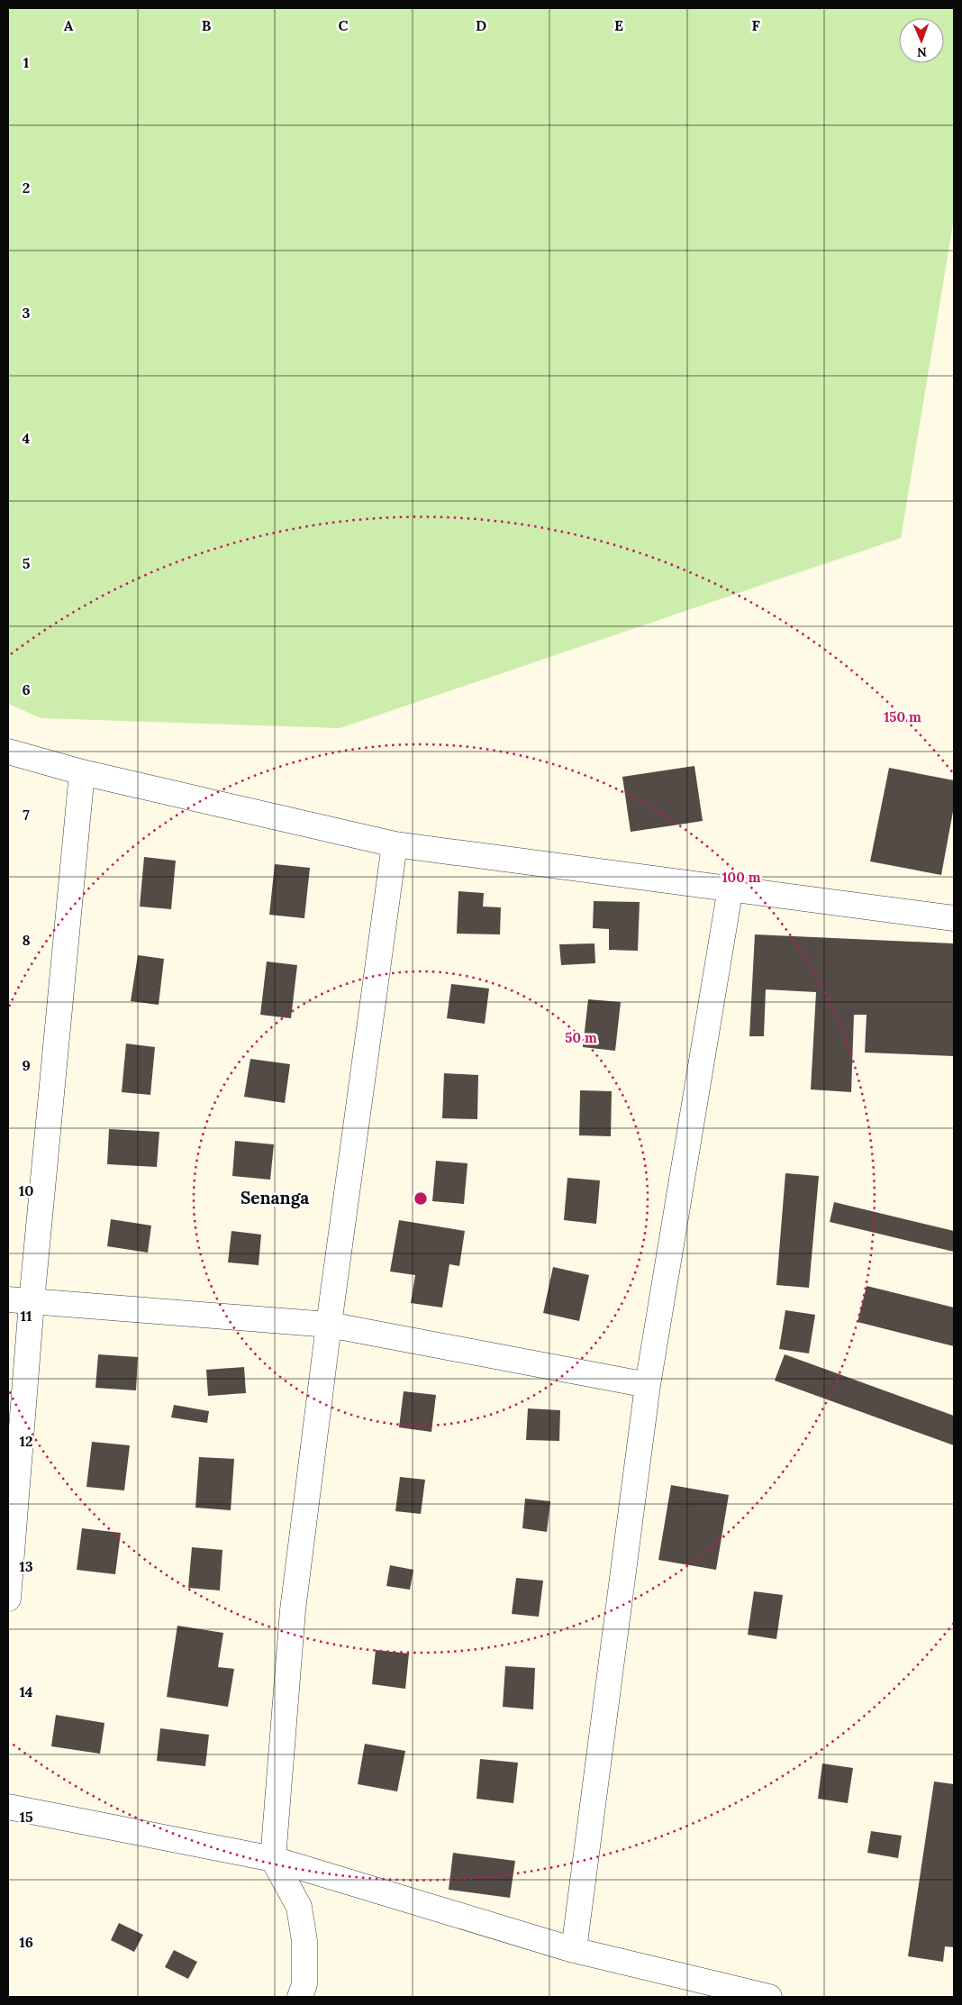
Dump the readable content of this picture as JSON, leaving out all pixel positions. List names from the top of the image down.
{
  "districts": ["Senanga"],
  "north": "bottom",
  "grid": {
    "columns": [
      "A",
      "B",
      "C",
      "D",
      "E",
      "F"
    ],
    "rows": [
      "1",
      "2",
      "3",
      "4",
      "5",
      "6",
      "7",
      "8",
      "9",
      "10",
      "11",
      "12",
      "13",
      "14",
      "15",
      "16"
    ]
  },
  "rings": ["150 m", "100 m", "50 m"]
}
